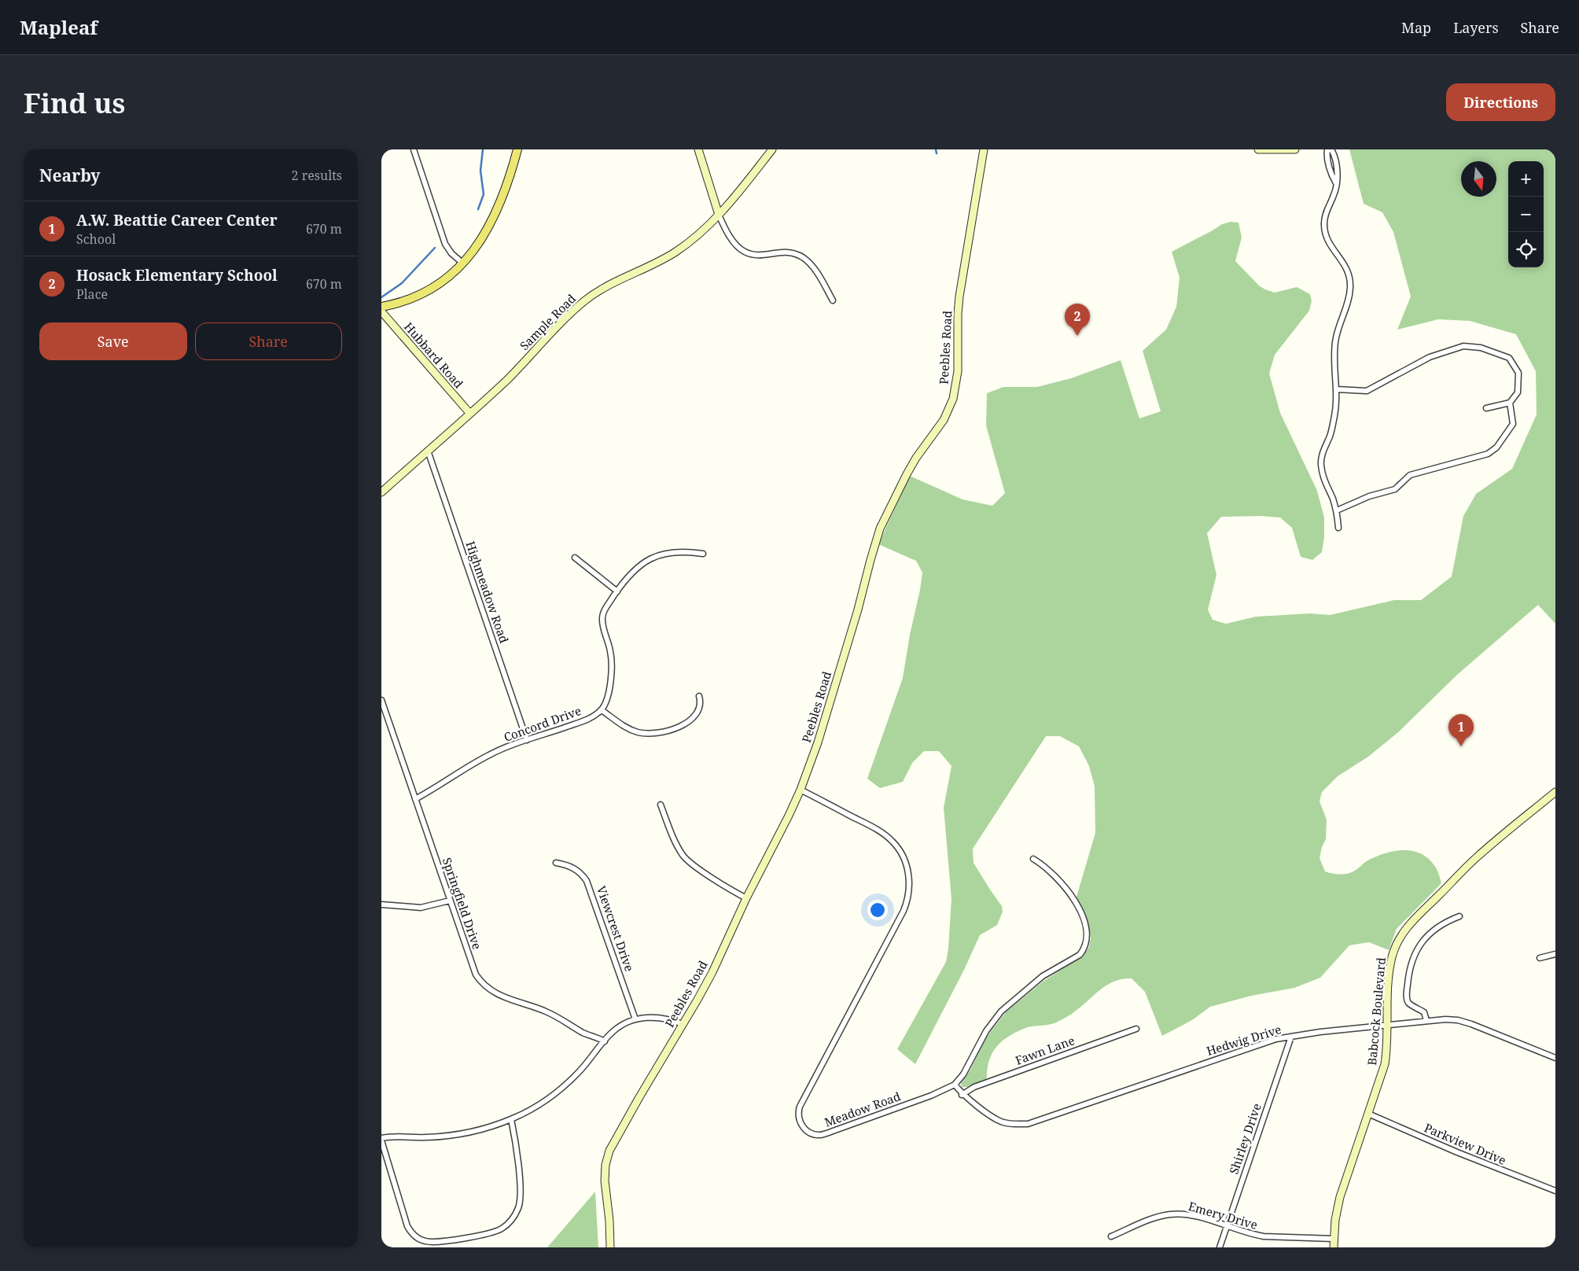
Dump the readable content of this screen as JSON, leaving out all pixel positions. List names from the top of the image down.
{
  "streets": {
    "street": [
      "Sample Road",
      "Peebles Road",
      "Hubbard Road",
      "Highmeadow Road",
      "Concord Drive",
      "Springfield Drive",
      "Viewcrest Drive",
      "Babcock Boulevard",
      "Hedwig Drive",
      "Fawn Lane",
      "Meadow Road",
      "Shirley Drive",
      "Parkview Drive",
      "Emery Drive"
    ]
  },
  "crossings": [
    ["Sample Road", "Hubbard Road"],
    ["Sample Road", "Highmeadow Road"],
    ["Peebles Road", "Meadow Road"],
    ["Highmeadow Road", "Concord Drive"],
    ["Concord Drive", "Springfield Drive"],
    ["Babcock Boulevard", "Hedwig Drive"],
    ["Babcock Boulevard", "Parkview Drive"],
    ["Babcock Boulevard", "Emery Drive"],
    ["Hedwig Drive", "Fawn Lane"],
    ["Hedwig Drive", "Meadow Road"],
    ["Hedwig Drive", "Shirley Drive"],
    ["Shirley Drive", "Emery Drive"]
  ],
  "north": "bottom",
  "page": {
    "header": "Mapleaf",
    "nav": ["Map", "Layers", "Share"],
    "buttons": [
      "Directions",
      ["Save", "Share"]
    ],
    "title": "Find us",
    "heading": ["Nearby", "2 results"],
    "map_buttons": ["+", "−"],
    "list": [
      {
        "mark": "1",
        "name": "A.W. Beattie Career Center",
        "note": "School",
        "value": "670 m"
      },
      {
        "mark": "2",
        "name": "Hosack Elementary School",
        "note": "Place",
        "value": "670 m"
      }
    ],
    "pins": ["2", "1"]
  }
}
